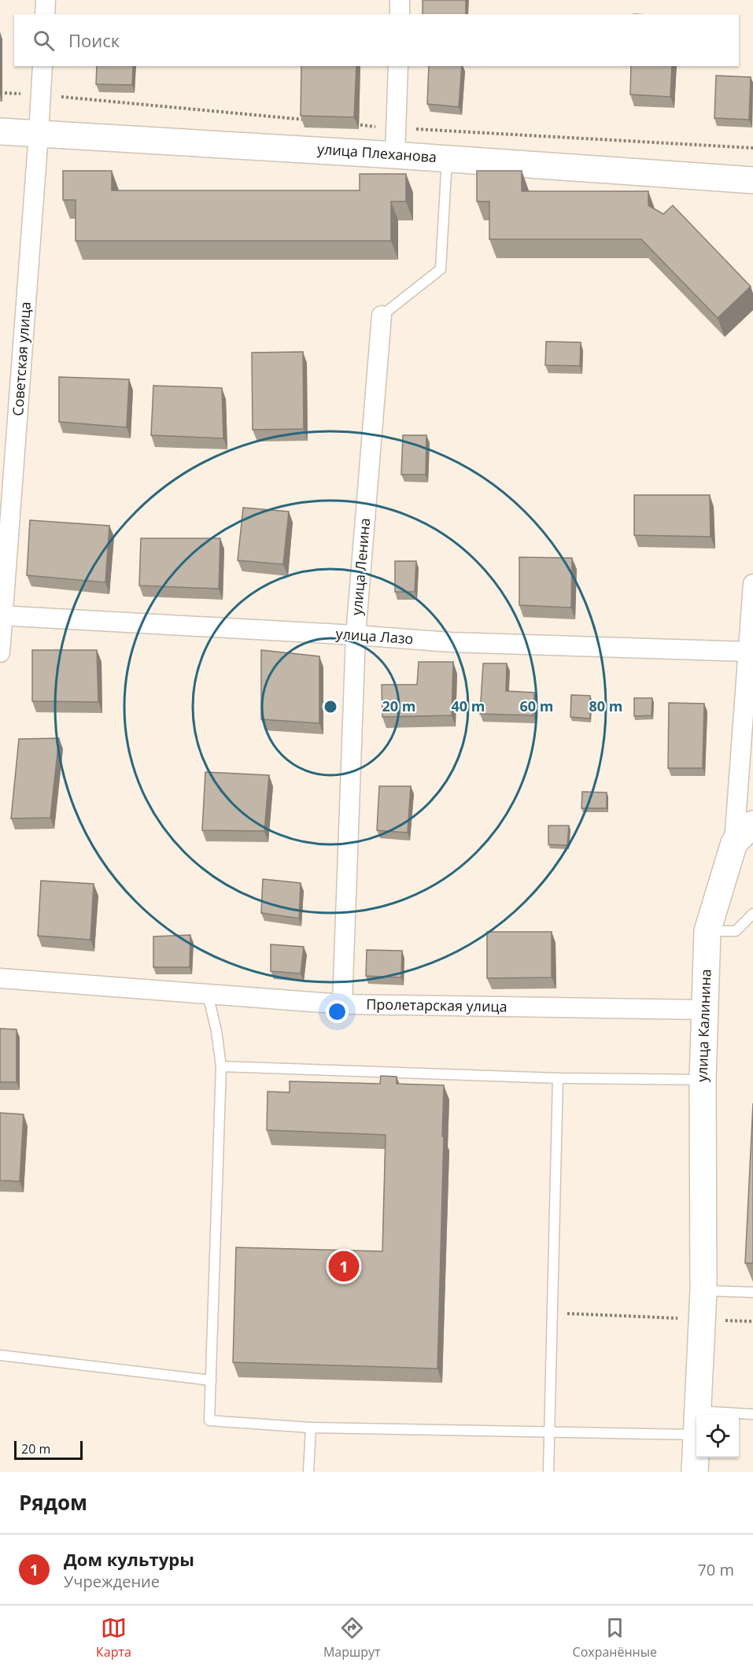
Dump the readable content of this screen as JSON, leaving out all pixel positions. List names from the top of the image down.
{
  "streets": {
    "street": [
      "улица Плеханова",
      "Советская улица",
      "улица Ленина",
      "улица Лазо",
      "Пролетарская улица",
      "улица Калинина"
    ]
  },
  "crossings": [
    ["улица Плеханова", "Советская улица"],
    ["улица Плеханова", "улица Ленина"],
    ["Советская улица", "улица Лазо"],
    ["улица Ленина", "улица Лазо"],
    ["улица Ленина", "Пролетарская улица"],
    ["улица Лазо", "улица Калинина"],
    ["Пролетарская улица", "улица Калинина"]
  ],
  "scale_bar": "20 m",
  "page": {
    "search": "Поиск",
    "pins": "1",
    "scale": "20 m",
    "heading": "Рядом",
    "list": [
      {
        "mark": "1",
        "name": "Дом культуры",
        "note": "Учреждение",
        "value": "70 m"
      }
    ],
    "nav": ["Карта", "Маршрут", "Сохранённые"]
  },
  "rings": [
    "20 m",
    "40 m",
    "60 m",
    "80 m"
  ]
}
